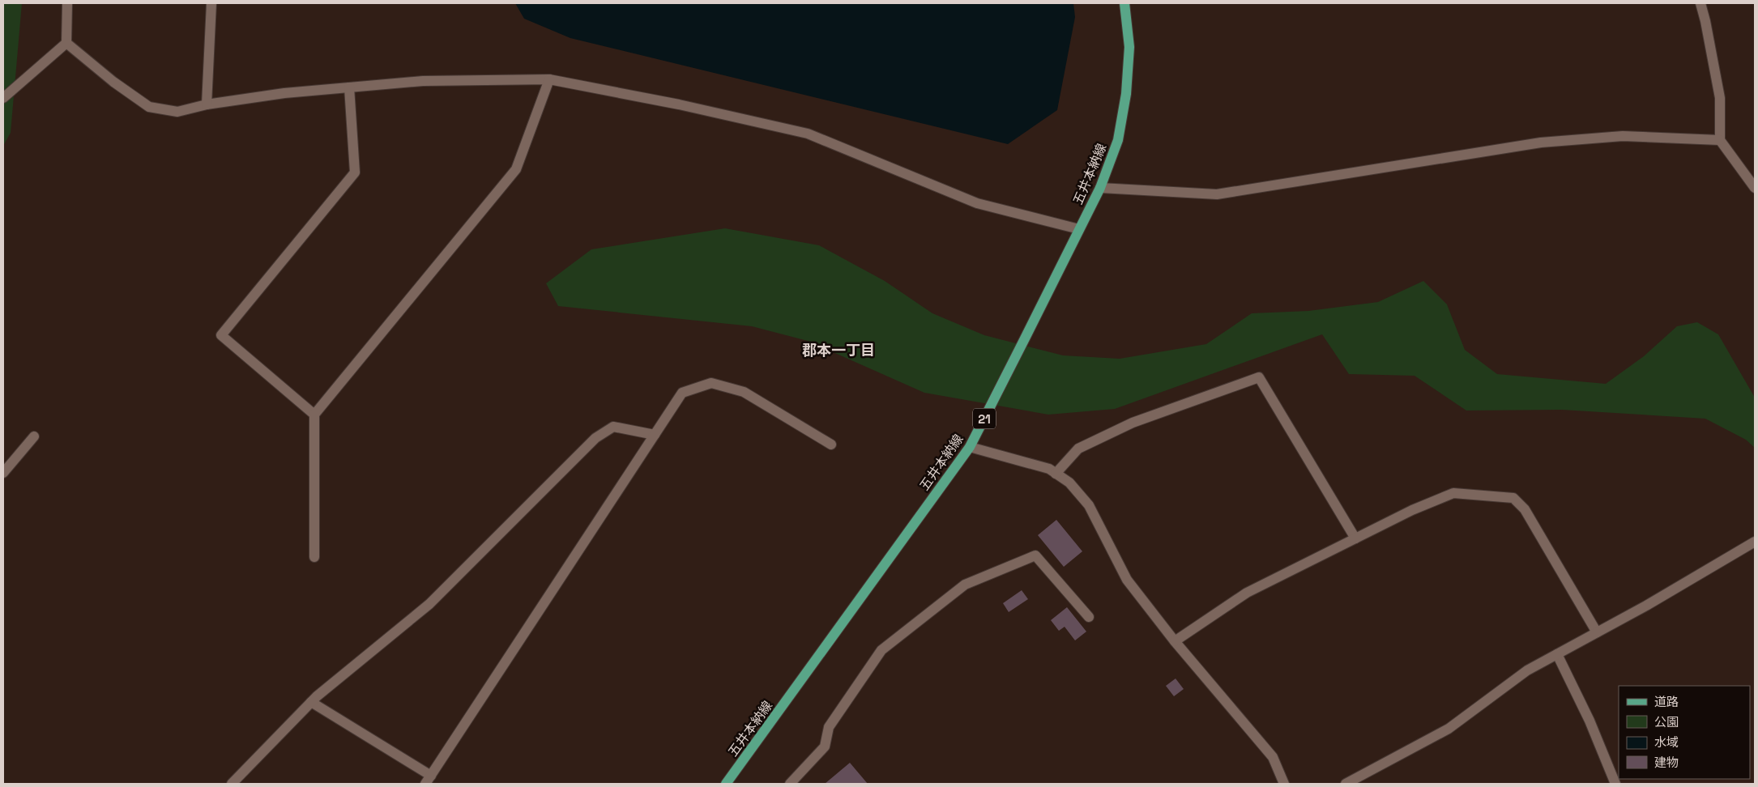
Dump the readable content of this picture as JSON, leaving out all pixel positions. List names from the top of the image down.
{
  "streets": {
    "main road": ["五井本納線", "21"]
  },
  "districts": ["郡本一丁目"],
  "legend": [
    "道路",
    "公園",
    "水域",
    "建物"
  ]
}
